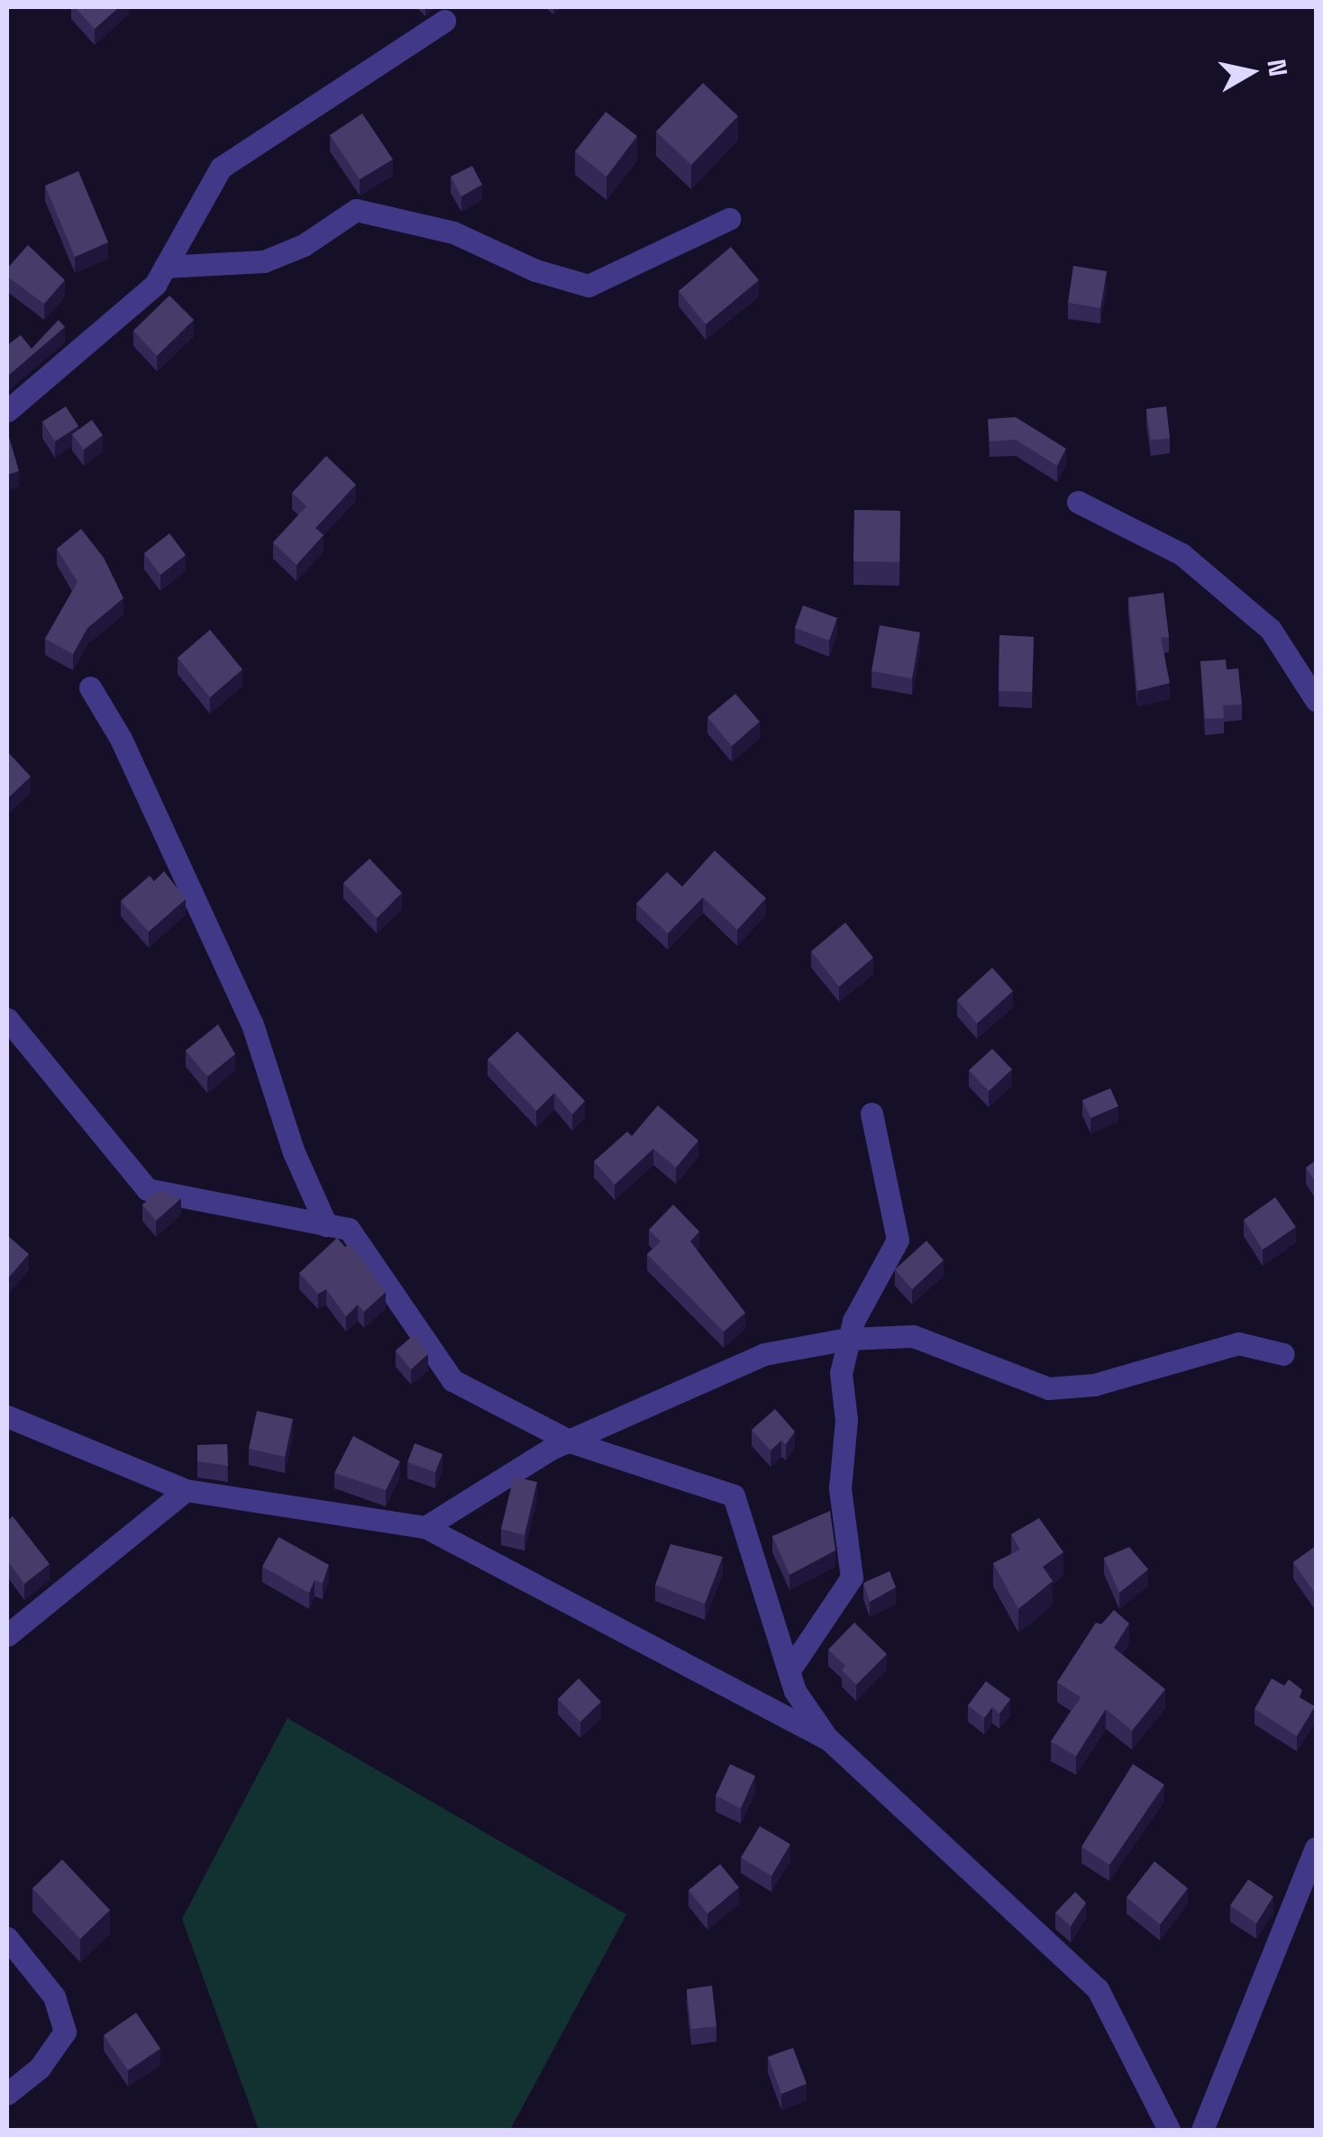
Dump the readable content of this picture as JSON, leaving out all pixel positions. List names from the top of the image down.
{
  "north": "right"
}
